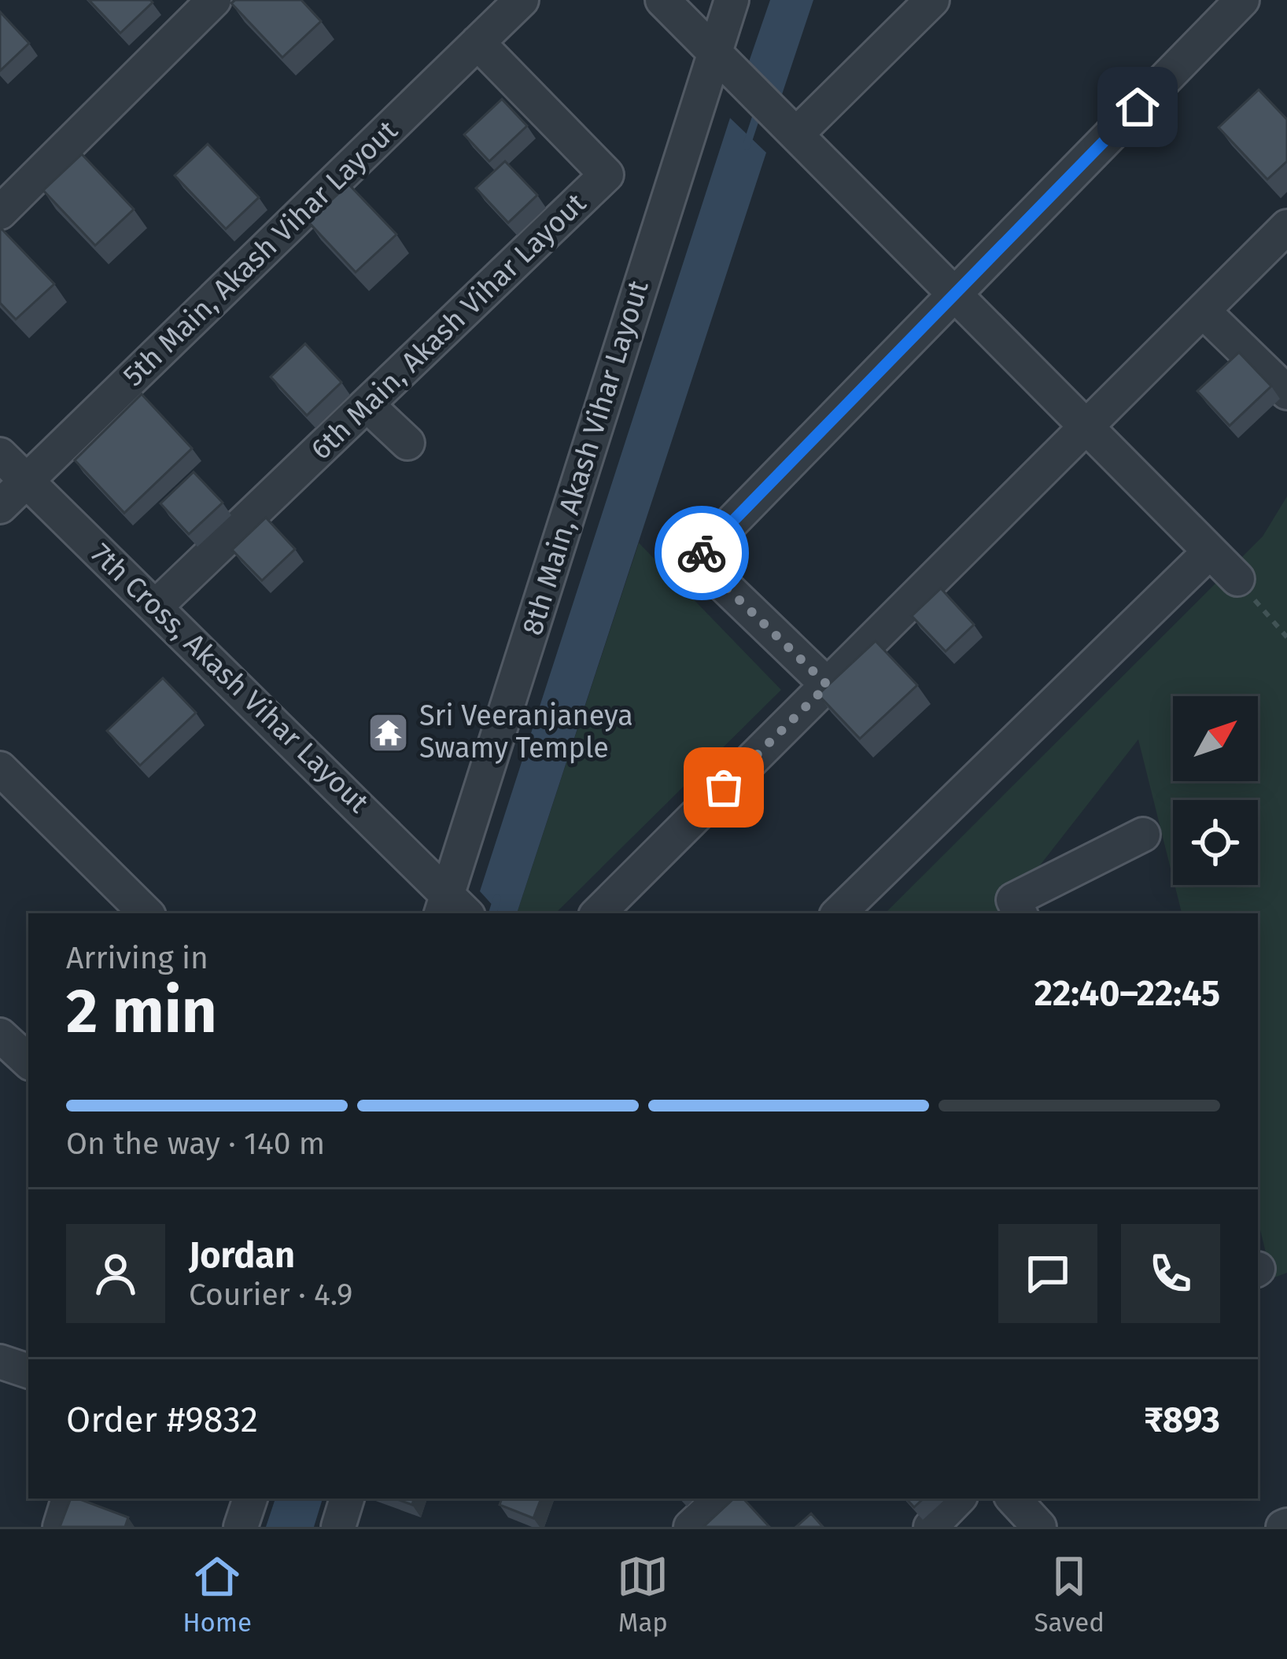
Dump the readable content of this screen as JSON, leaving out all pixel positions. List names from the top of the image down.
{
  "streets": {
    "street": [
      "5th Main, Akash Vihar Layout",
      "6th Main, Akash Vihar Layout",
      "8th Main, Akash Vihar Layout",
      "7th Cross, Akash Vihar Layout"
    ]
  },
  "crossings": [
    ["5th Main, Akash Vihar Layout", "6th Main, Akash Vihar Layout"],
    ["5th Main, Akash Vihar Layout", "7th Cross, Akash Vihar Layout"],
    ["6th Main, Akash Vihar Layout", "7th Cross, Akash Vihar Layout"],
    ["8th Main, Akash Vihar Layout", "7th Cross, Akash Vihar Layout"]
  ],
  "places": {
    "temple": ["Sri Veeranjaneya Swamy Temple"]
  },
  "north": "top right",
  "page": {
    "heading": ["2 min", "Arriving in", "22:40–22:45"],
    "panel": [
      "Jordan",
      "Courier · 4.9",
      "Order #9832",
      "₹893"
    ],
    "bar": "On the way · 140 m",
    "tabs": ["Home", "Map", "Saved"]
  }
}
